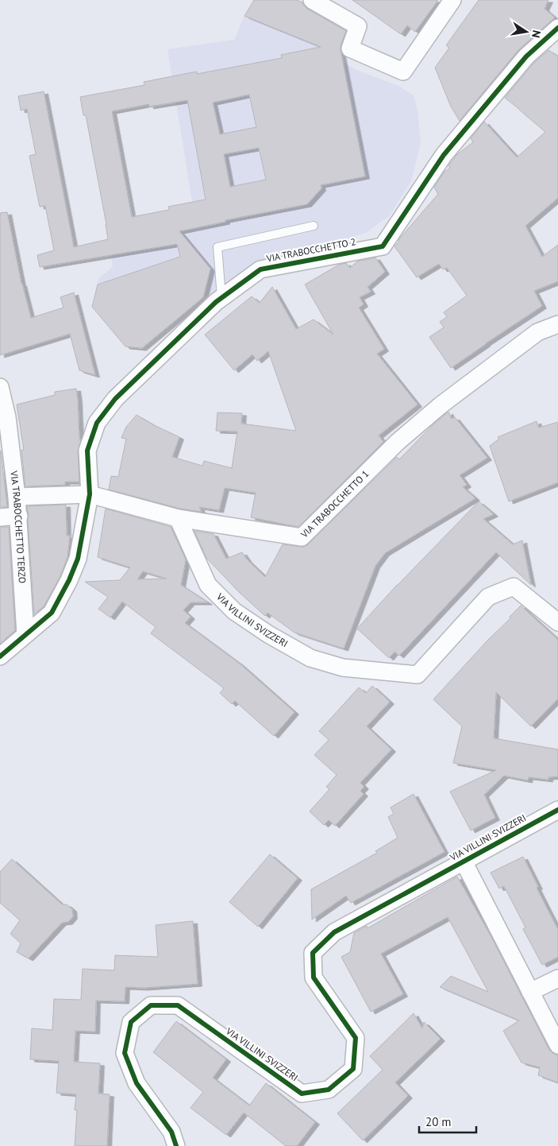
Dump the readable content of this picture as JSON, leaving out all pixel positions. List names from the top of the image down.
{
  "streets": {
    "street": [
      "VIA TRABOCCHETTO 2",
      "VIA TRABOCCHETTO 1",
      "VIA TRABOCCHETTO TERZO",
      "VIA VILLINI SVIZZERI"
    ]
  },
  "crossings": [
    ["VIA TRABOCCHETTO 2", "VIA TRABOCCHETTO 1"],
    ["VIA TRABOCCHETTO 2", "VIA TRABOCCHETTO TERZO"],
    ["VIA TRABOCCHETTO 1", "VIA TRABOCCHETTO TERZO"],
    ["VIA TRABOCCHETTO 1", "VIA VILLINI SVIZZERI"]
  ],
  "scale_bar": "20 m",
  "north": "right"
}
